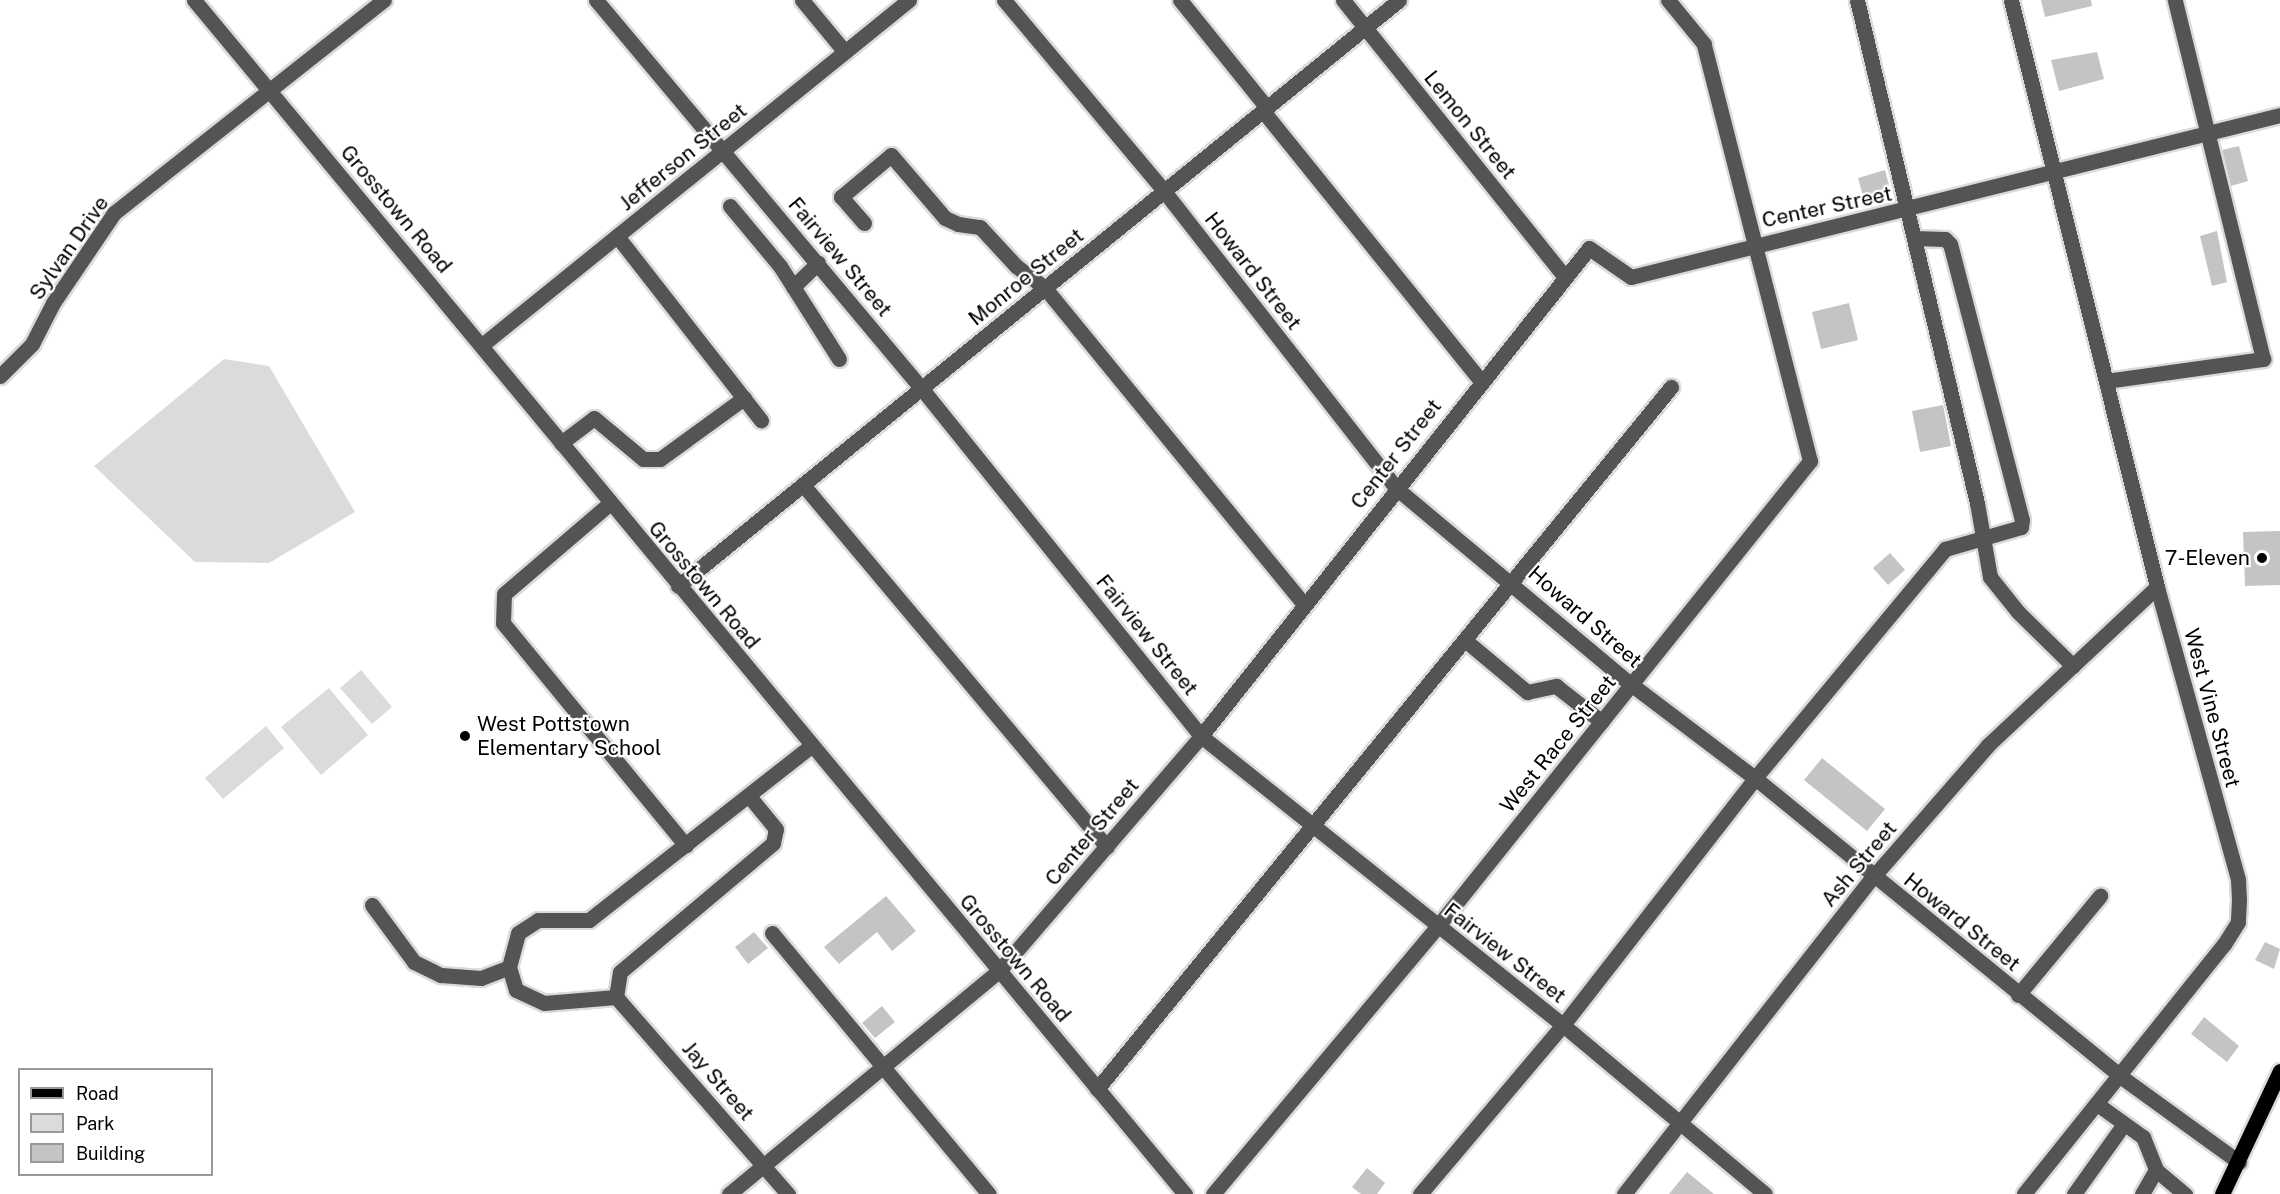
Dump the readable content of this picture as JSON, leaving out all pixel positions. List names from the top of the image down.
{
  "streets": {
    "street": [
      "Lemon Street",
      "Jefferson Street",
      "Center Street",
      "Grosstown Road",
      "Sylvan Drive",
      "Fairview Street",
      "Howard Street",
      "Monroe Street",
      "West Vine Street",
      "West Race Street",
      "Ash Street",
      "Jay Street"
    ]
  },
  "crossings": [
    ["Lemon Street", "Center Street"],
    ["Lemon Street", "Monroe Street"],
    ["Jefferson Street", "Grosstown Road"],
    ["Jefferson Street", "Fairview Street"],
    ["Center Street", "Grosstown Road"],
    ["Center Street", "Fairview Street"],
    ["Center Street", "Howard Street"],
    ["Center Street", "West Vine Street"],
    ["Center Street", "West Race Street"],
    ["Center Street", "Jay Street"],
    ["Grosstown Road", "Sylvan Drive"],
    ["Grosstown Road", "Monroe Street"],
    ["Fairview Street", "Monroe Street"],
    ["Fairview Street", "West Race Street"],
    ["Fairview Street", "Ash Street"],
    ["Howard Street", "Monroe Street"],
    ["Howard Street", "West Vine Street"],
    ["Howard Street", "West Race Street"],
    ["Howard Street", "Ash Street"],
    ["West Vine Street", "Ash Street"]
  ],
  "places": ["7-Eleven", "West Pottstown Elementary School"],
  "legend": ["Road", "Park", "Building"]
}
